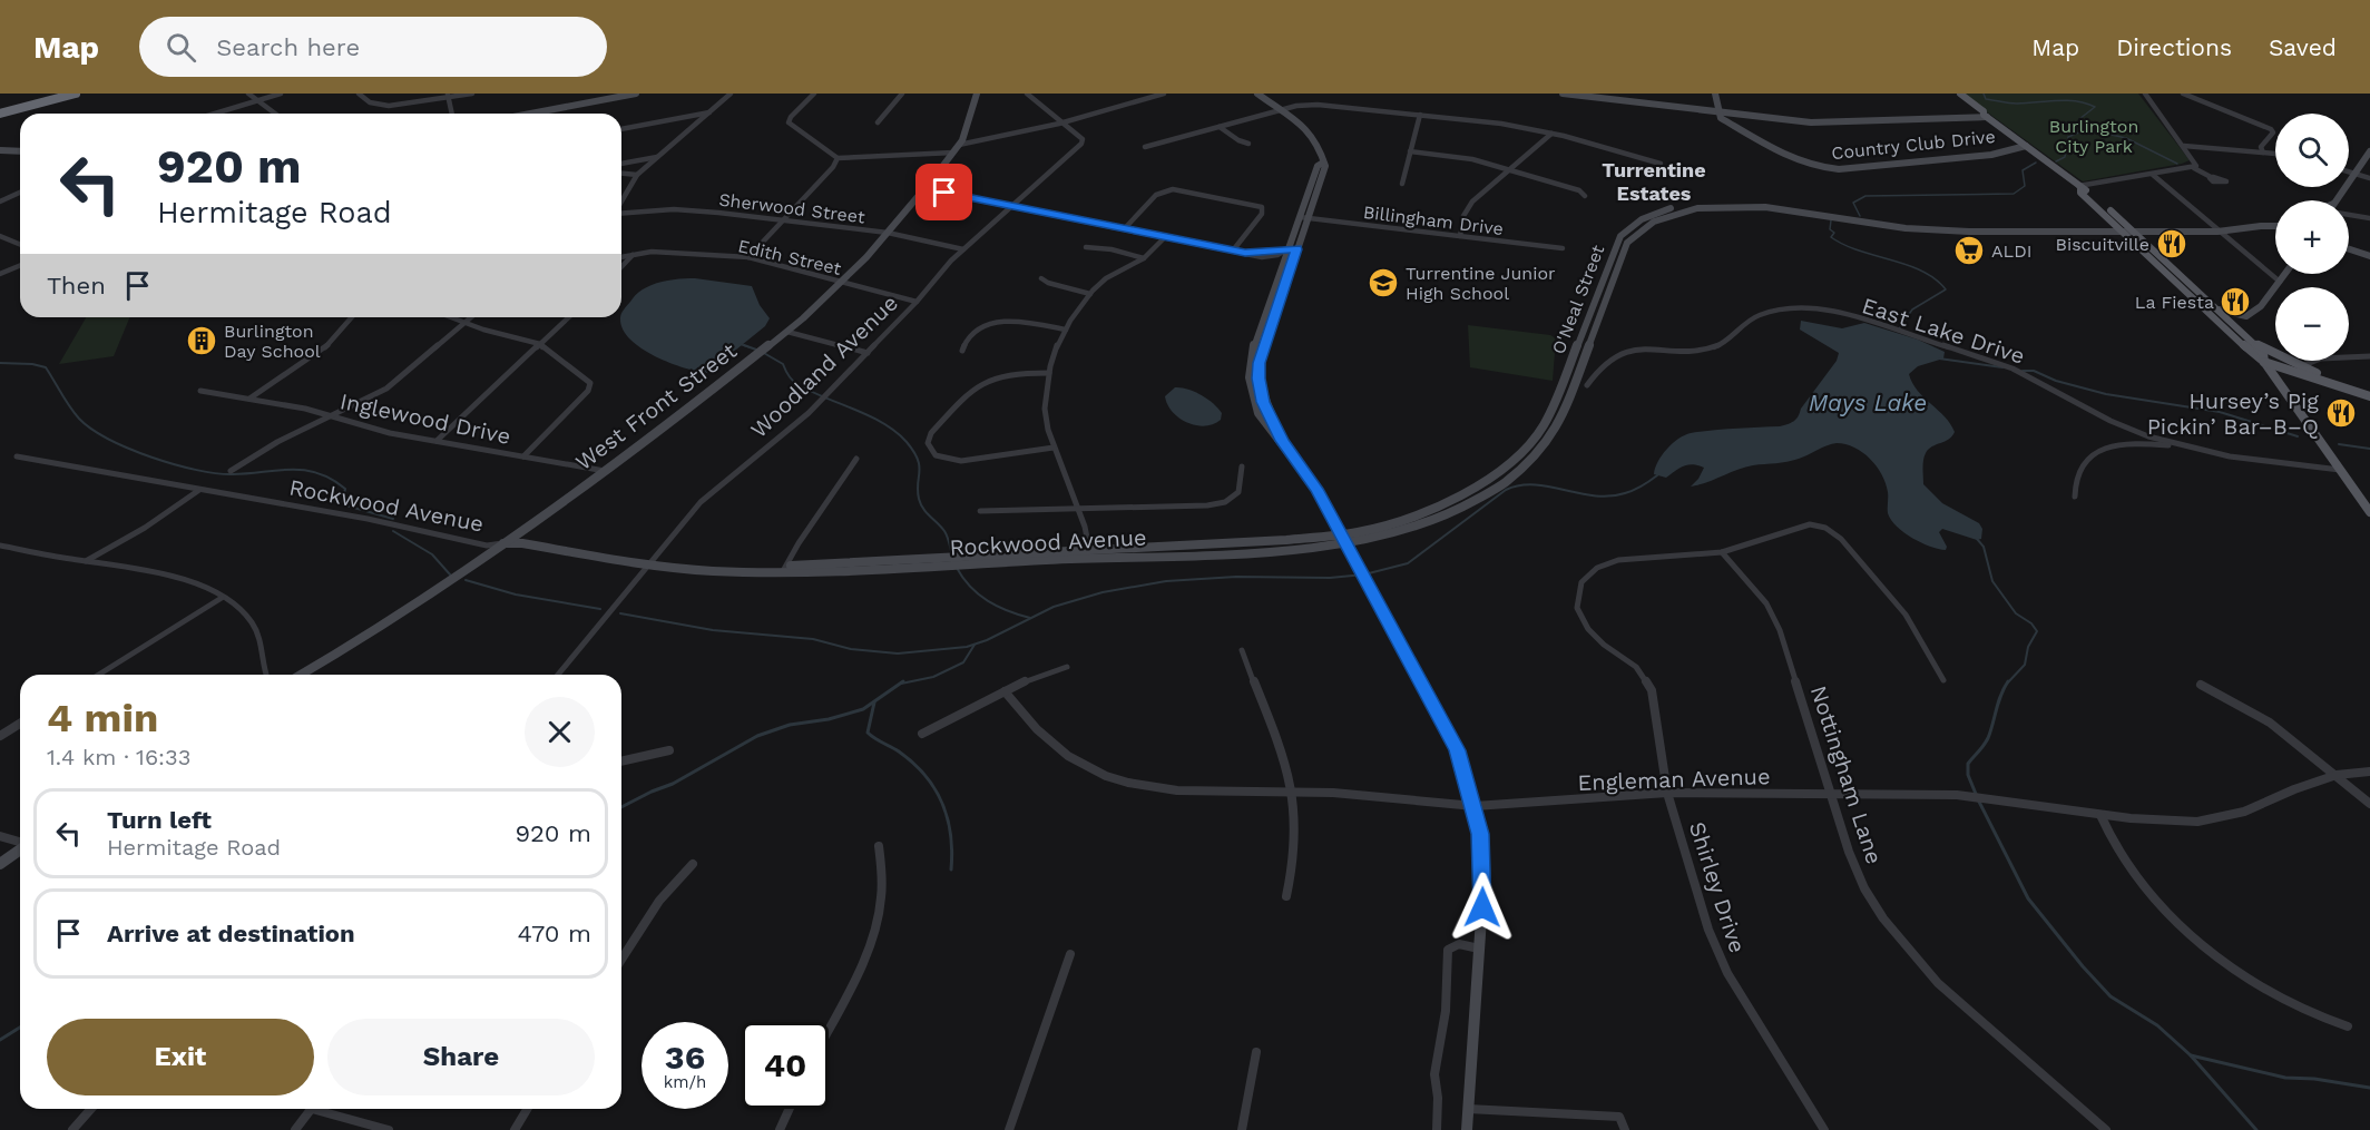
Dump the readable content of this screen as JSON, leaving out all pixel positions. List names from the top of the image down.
{
  "streets": {
    "street": [
      "Country Club Drive",
      "Sherwood Street",
      "Billingham Drive",
      "Edith Street",
      "O'Neal Street",
      "East Lake Drive",
      "Woodland Avenue",
      "West Front Street",
      "Inglewood Drive",
      "Rockwood Avenue",
      "Nottingham Lane",
      "Engleman Avenue",
      "Shirley Drive"
    ]
  },
  "crossings": [
    ["Sherwood Street", "Woodland Avenue"],
    ["Sherwood Street", "West Front Street"],
    ["Edith Street", "Woodland Avenue"],
    ["Edith Street", "West Front Street"],
    ["O'Neal Street", "Rockwood Avenue"],
    ["Woodland Avenue", "Rockwood Avenue"],
    ["West Front Street", "Inglewood Drive"],
    ["West Front Street", "Rockwood Avenue"],
    ["Nottingham Lane", "Engleman Avenue"],
    ["Nottingham Lane", "Shirley Drive"],
    ["Engleman Avenue", "Shirley Drive"]
  ],
  "districts": ["Turrentine Estates"],
  "water": ["Mays Lake"],
  "parks": ["Burlington City Park"],
  "places": {
    "restaurant": ["Biscuitville", "La Fiesta", "Hursey’s Pig Pickin’ Bar–B–Q"],
    "supermarket": ["ALDI"],
    "school or university": ["Turrentine Junior High School"],
    "building": ["Burlington Day School"]
  },
  "page": {
    "header": "Map",
    "search": "Search here",
    "nav": ["Map", "Directions", "Saved"],
    "map_buttons": ["+", "−"],
    "turn": ["920 m", "Hermitage Road"],
    "then": "Then",
    "heading": ["4 min", "1.4 km · 16:33"],
    "list": [
      {
        "name": "Turn left",
        "note": "Hermitage Road",
        "value": "920 m"
      },
      {
        "name": "Arrive at destination",
        "value": "470 m"
      }
    ],
    "buttons": ["Exit", "Share"],
    "speed": "36 km/h",
    "limit": "40"
  }
}
